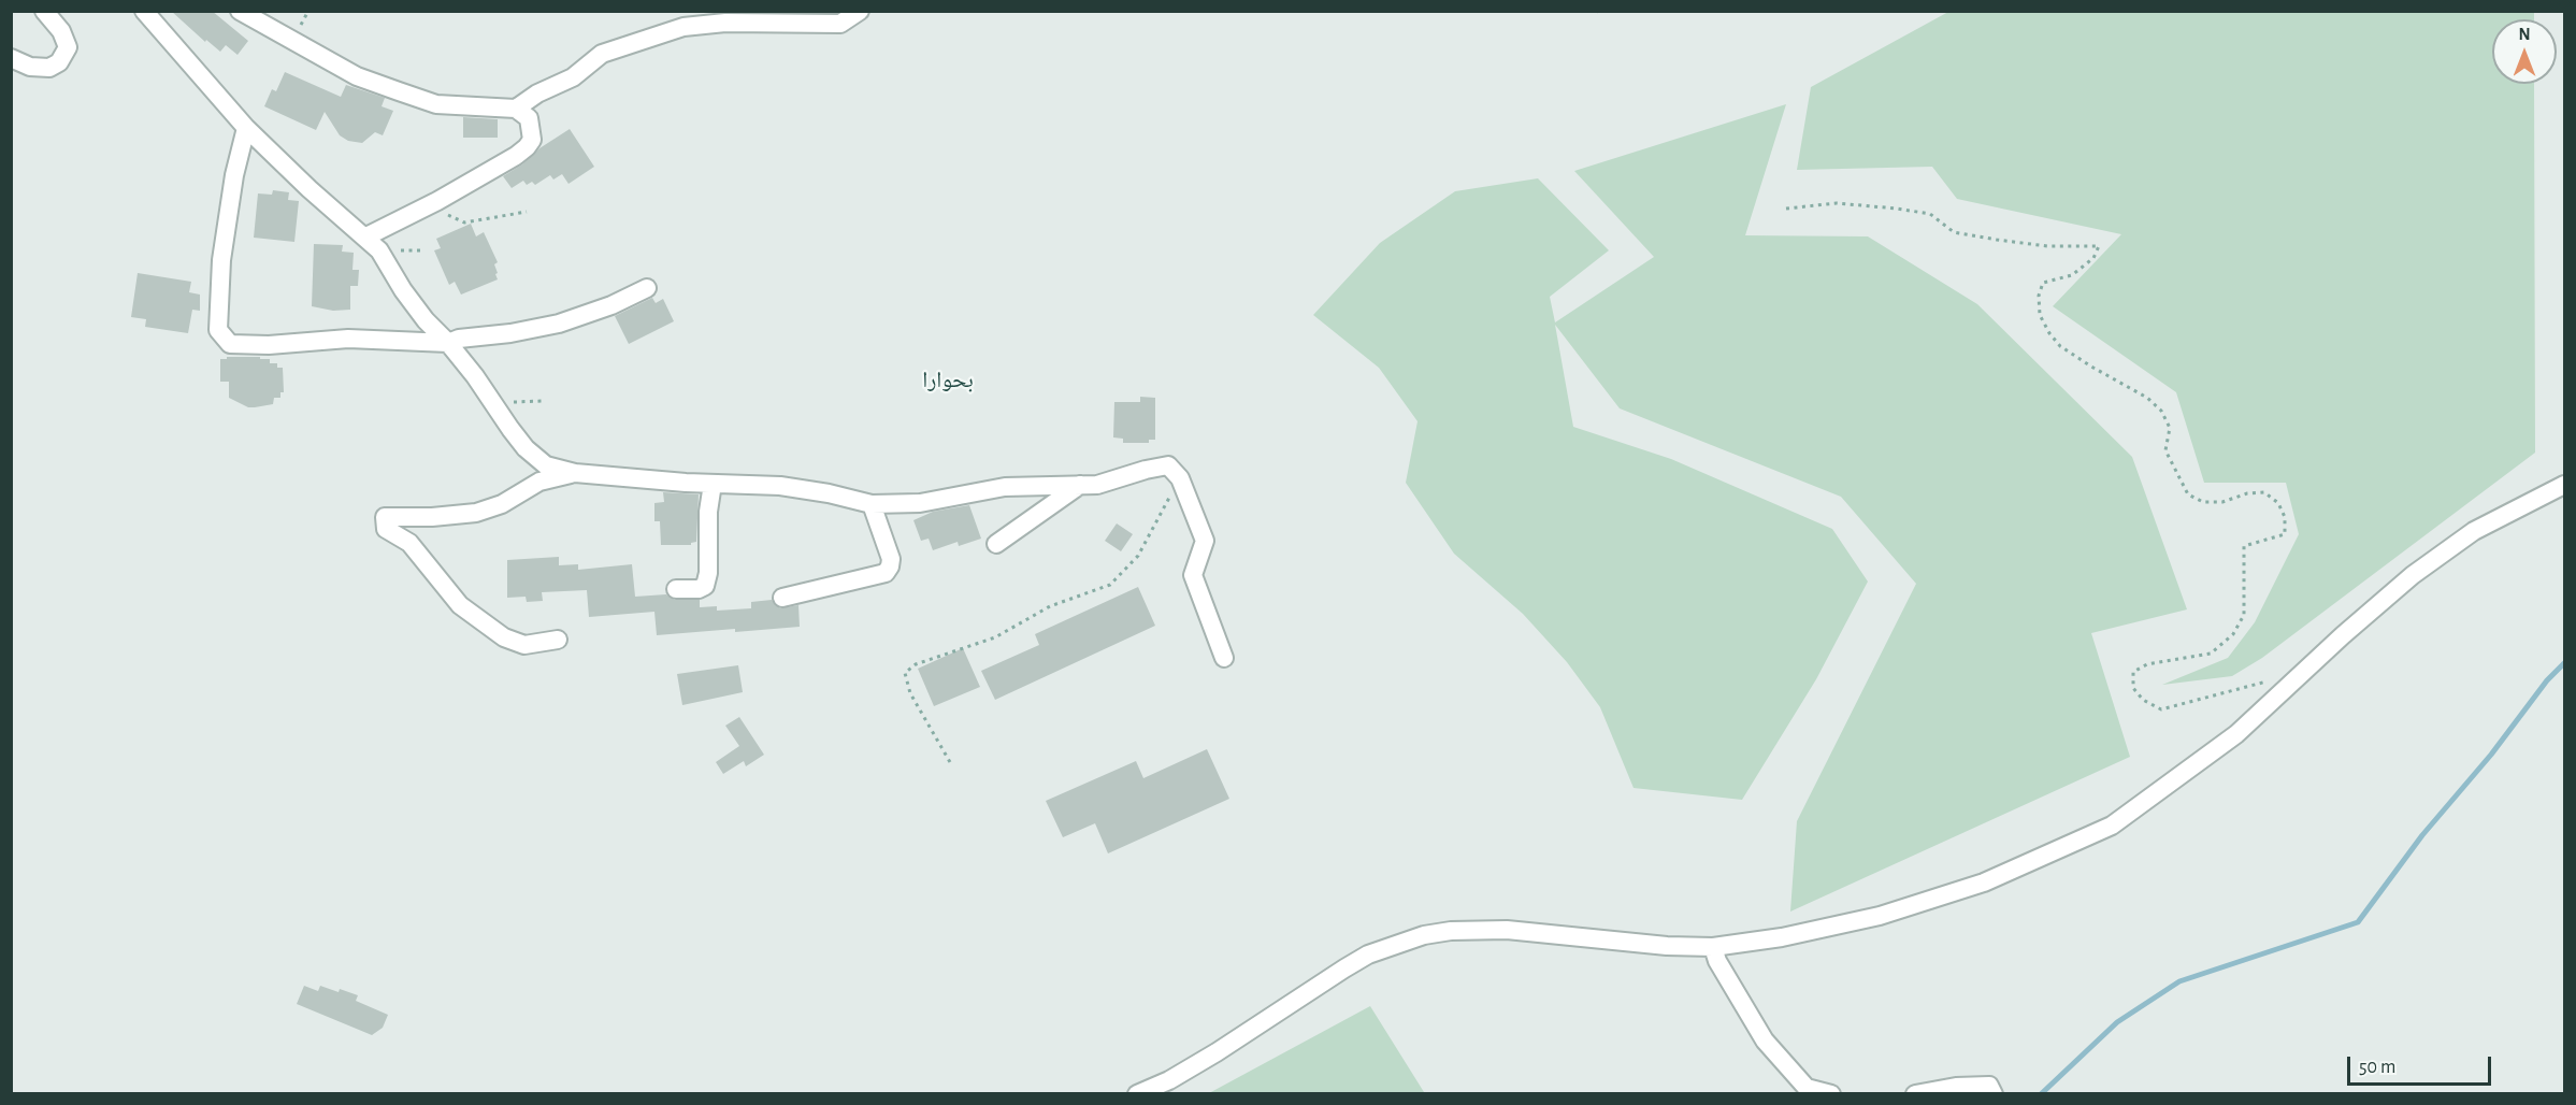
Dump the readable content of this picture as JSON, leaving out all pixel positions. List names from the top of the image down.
{
  "districts": ["بحوارا"],
  "scale_bar": "50 m",
  "north": "top"
}
